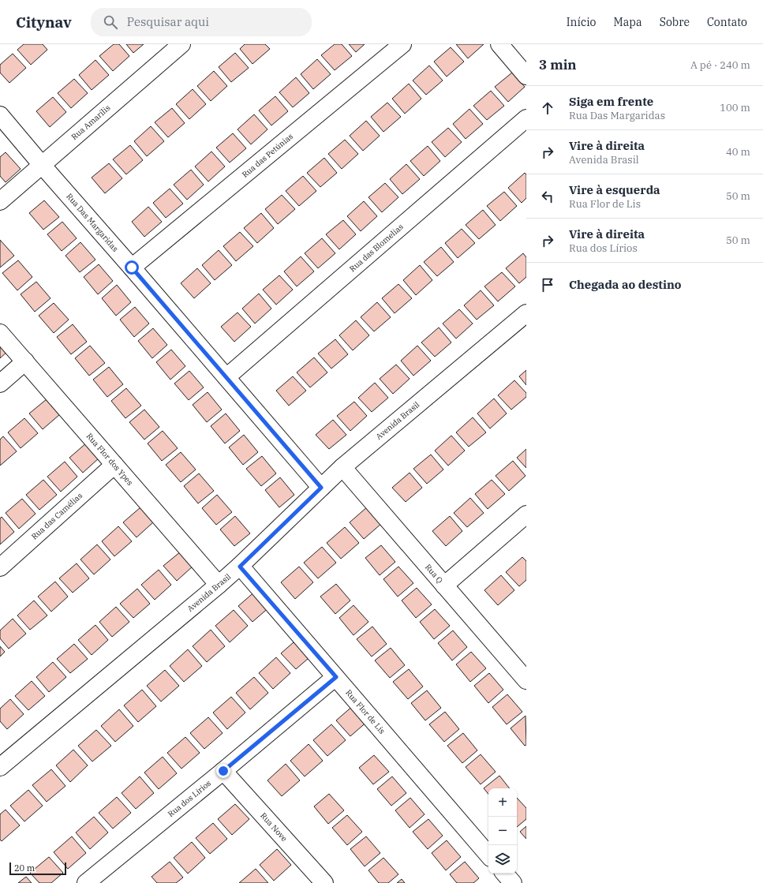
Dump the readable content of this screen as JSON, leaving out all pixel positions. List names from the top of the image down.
{
  "streets": {
    "street": [
      "Rua Amarílis",
      "Rua das Petúnias",
      "Rua Das Margaridas",
      "Rua das Blomelias",
      "Avenida Brasil",
      "Rua Flor dos Ypes",
      "Rua das Camélias",
      "Rua Q",
      "Rua Flor de Lis",
      "Rua dos Lírios",
      "Rua Nove"
    ]
  },
  "crossings": [
    ["Rua Amarílis", "Rua Das Margaridas"],
    ["Rua das Petúnias", "Rua Das Margaridas"],
    ["Rua Das Margaridas", "Rua das Blomelias"],
    ["Rua Das Margaridas", "Avenida Brasil"],
    ["Avenida Brasil", "Rua Flor dos Ypes"],
    ["Avenida Brasil", "Rua Q"],
    ["Avenida Brasil", "Rua Flor de Lis"],
    ["Rua Flor dos Ypes", "Rua das Camélias"],
    ["Rua Flor de Lis", "Rua dos Lírios"],
    ["Rua dos Lírios", "Rua Nove"]
  ],
  "scale_bar": "20 m",
  "page": {
    "header": "Citynav",
    "search": "Pesquisar aqui",
    "nav": [
      "Início",
      "Mapa",
      "Sobre",
      "Contato"
    ],
    "heading": ["3 min", "A pé · 240 m"],
    "list": [
      ["Siga em frente", "Rua Das Margaridas", "100 m"],
      ["Vire à direita", "Avenida Brasil", "40 m"],
      ["Vire à esquerda", "Rua Flor de Lis", "50 m"],
      ["Vire à direita", "Rua dos Lírios", "50 m"],
      "Chegada ao destino"
    ],
    "map_buttons": ["+", "−"],
    "scale": "20 m"
  }
}
